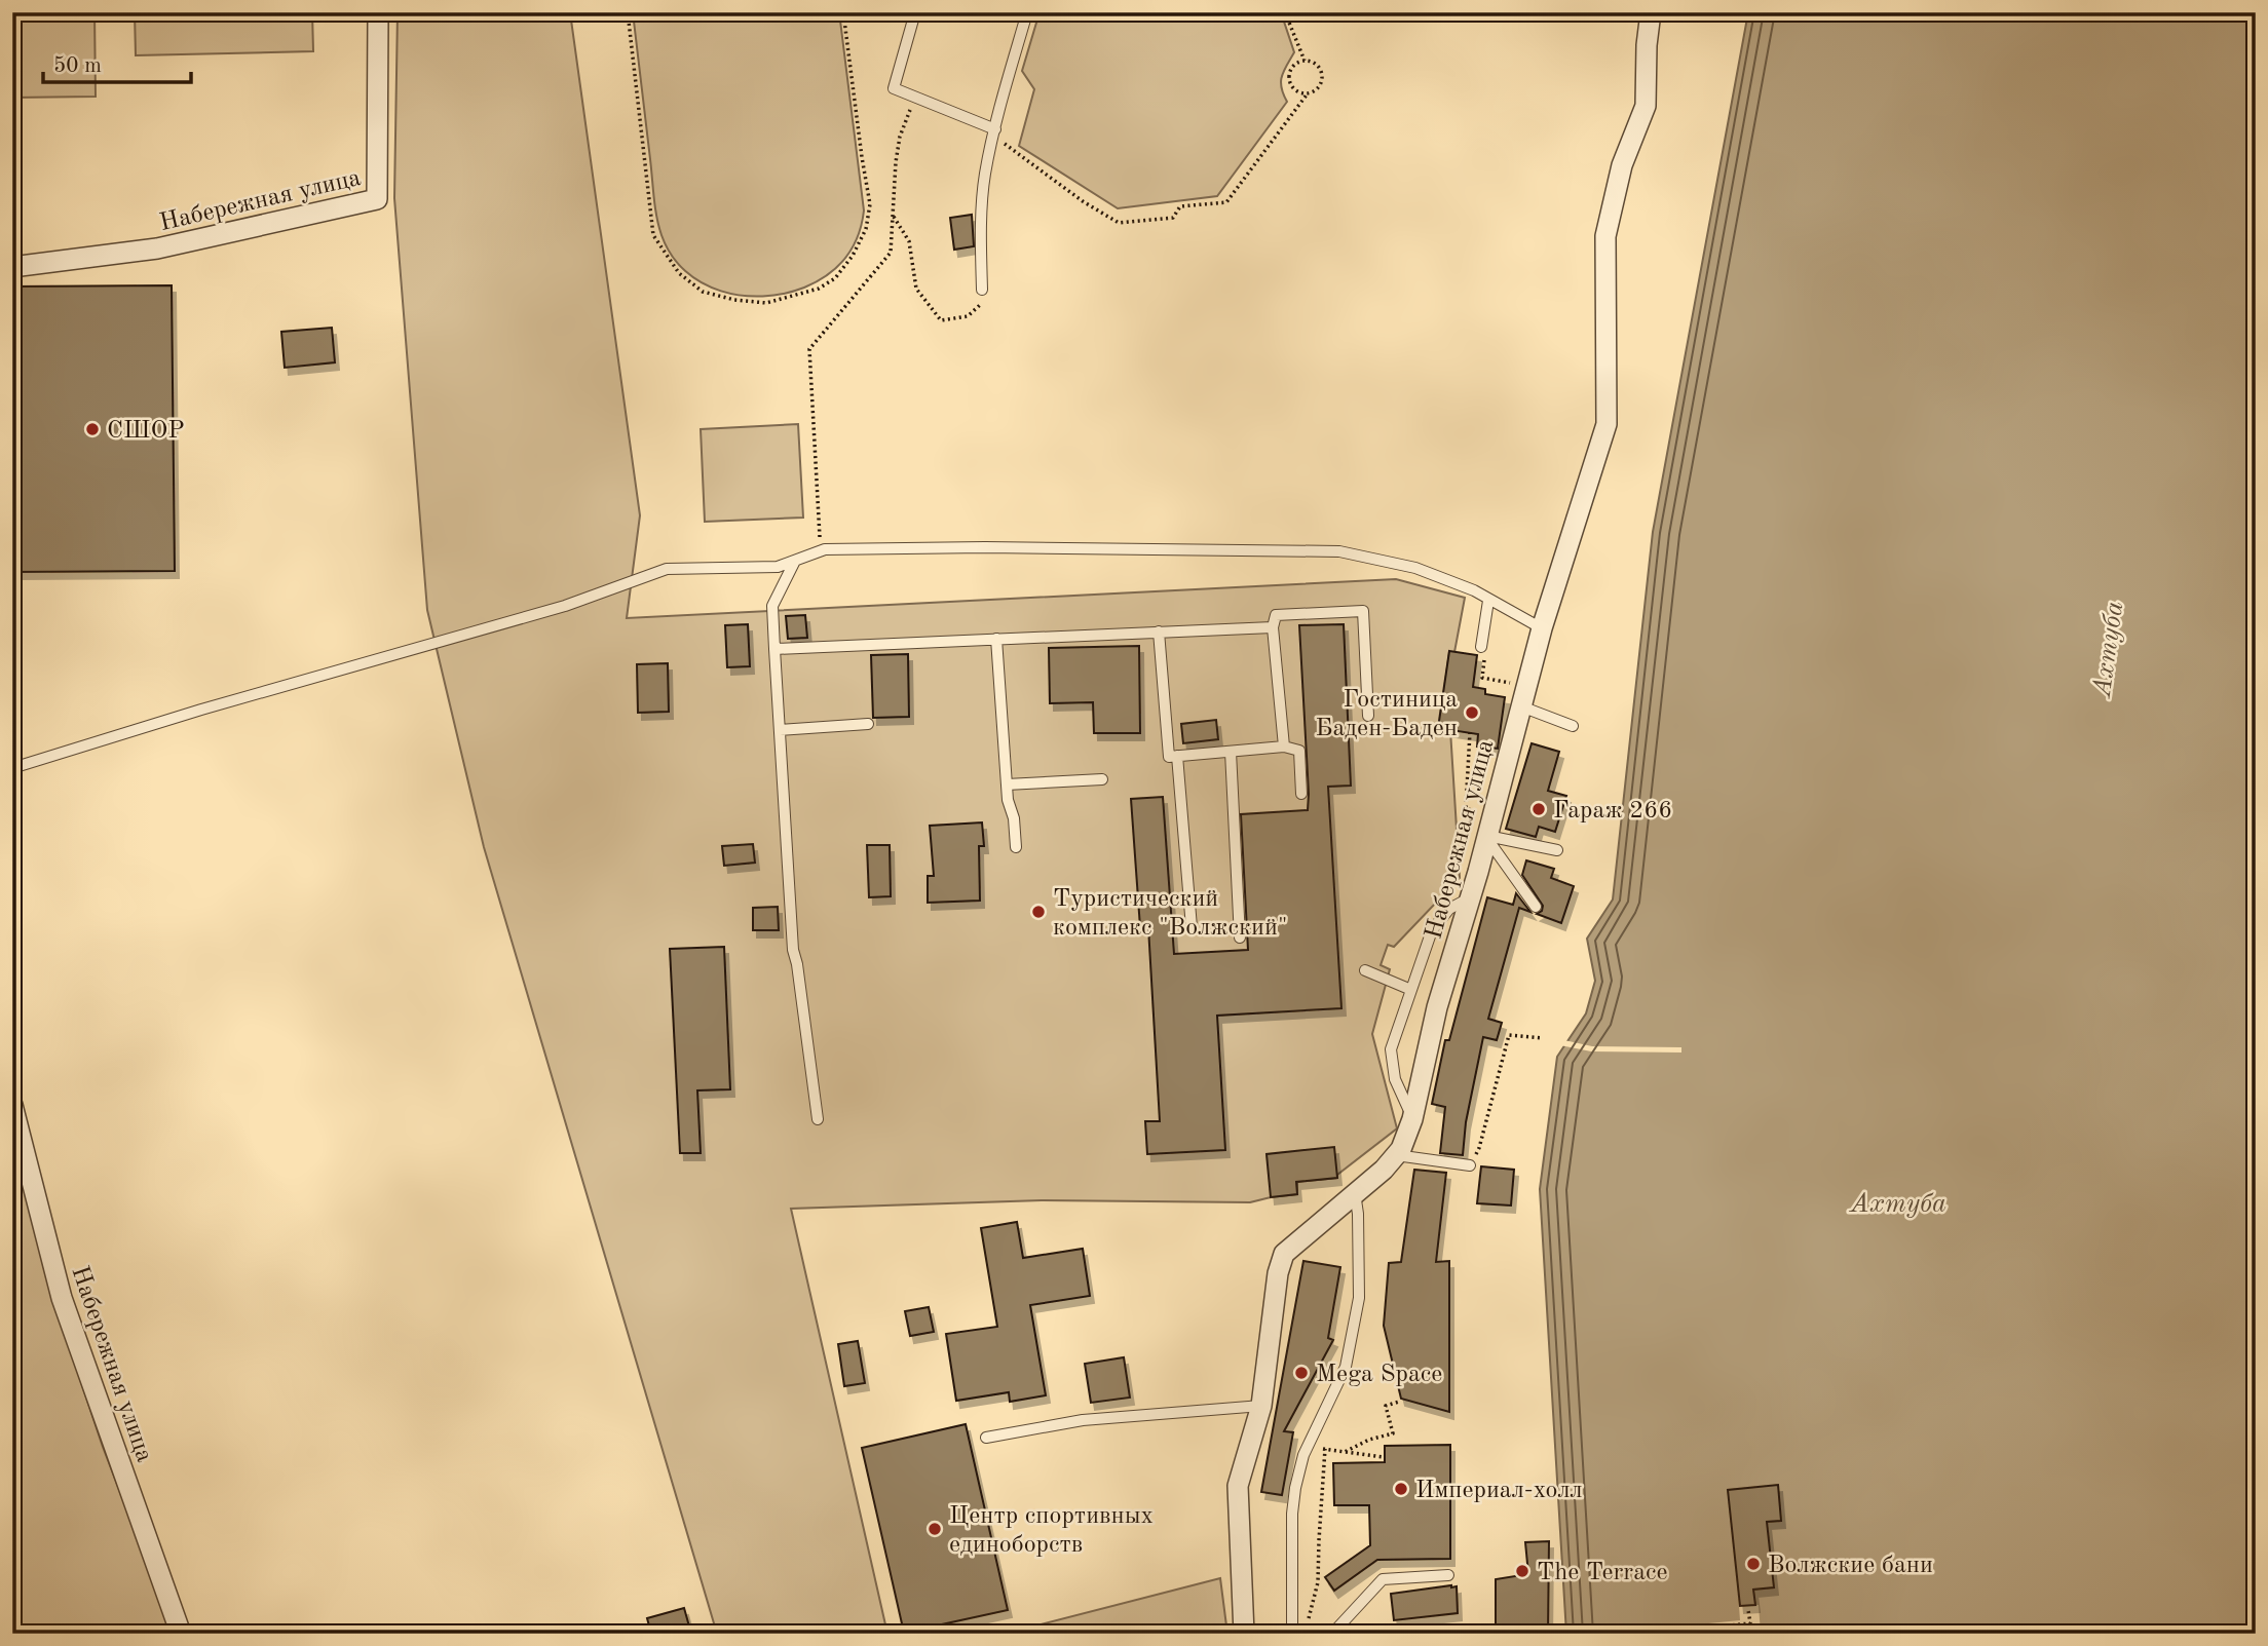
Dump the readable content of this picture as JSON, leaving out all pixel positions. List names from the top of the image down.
{
  "streets": {
    "street": ["Набережная улица"]
  },
  "water": ["Ахтуба"],
  "places": [
    "СШОР",
    "Гостиница Баден-Баден",
    "Гараж 266",
    "Туристический комплекс \"Волжский\"",
    "Mega Space",
    "Империал-холл",
    "Центр спортивных единоборств",
    "Волжские бани",
    "The Terrace"
  ],
  "scale_bar": "50 m"
}
